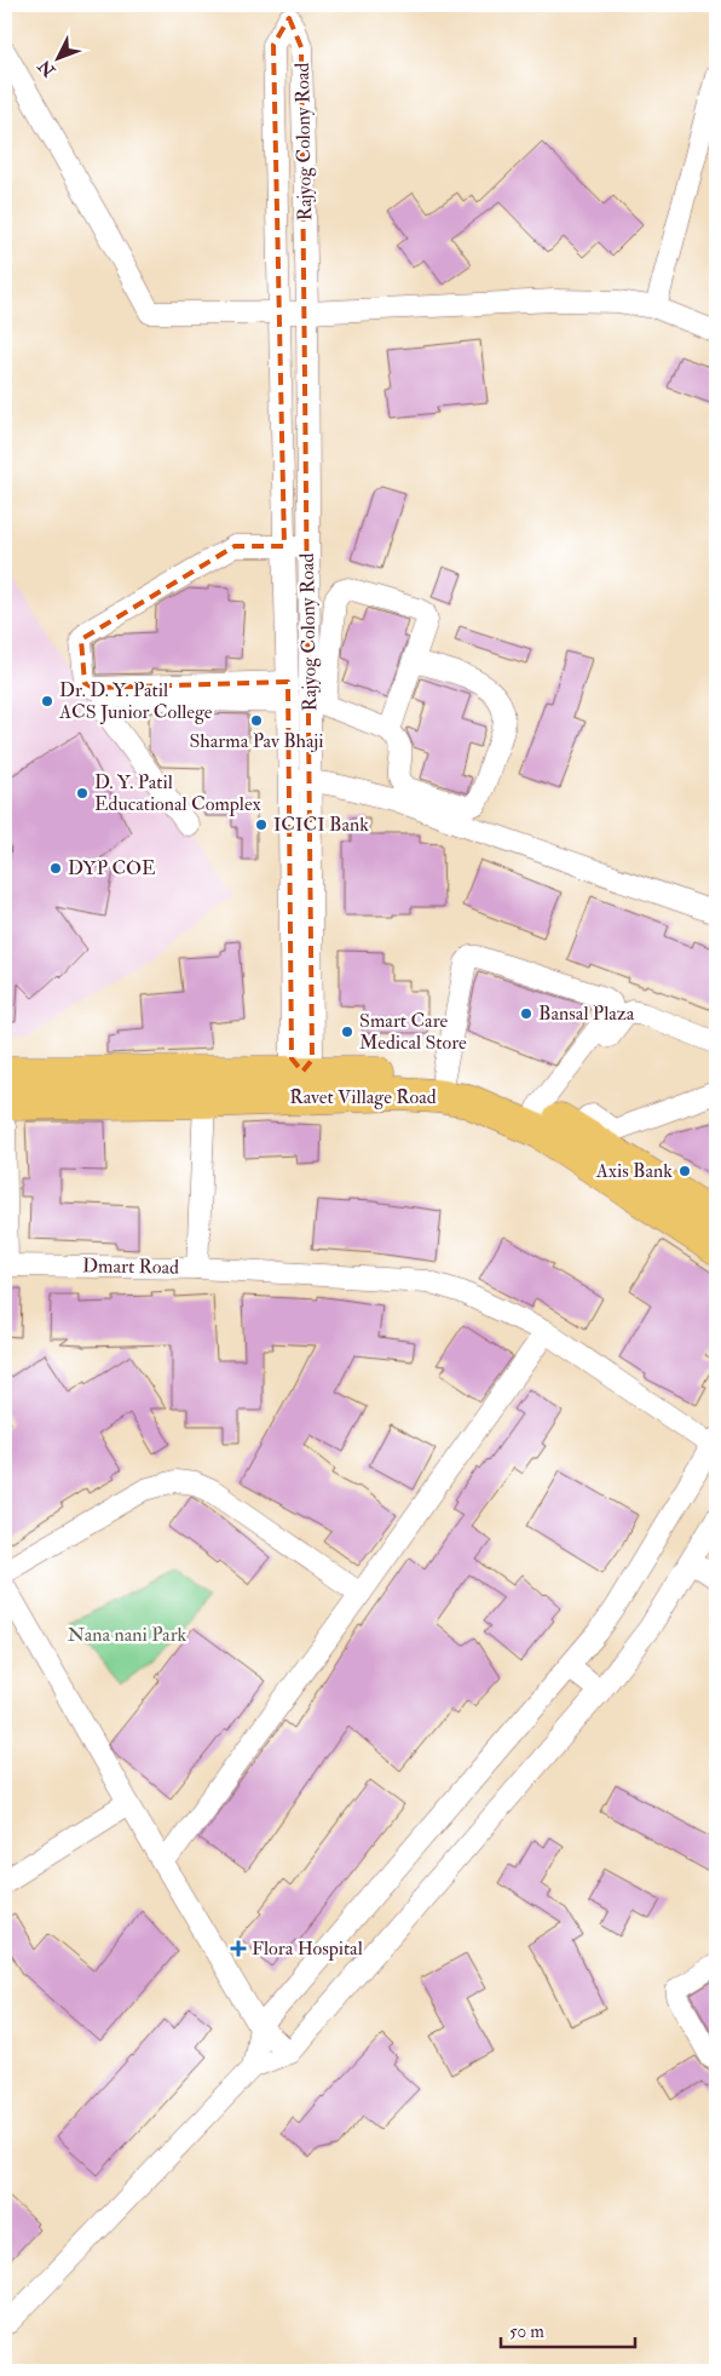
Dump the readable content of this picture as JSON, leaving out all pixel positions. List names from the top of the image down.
{
  "streets": {
    "main road": ["Ravet Village Road"],
    "street": ["Rajyog Colony Road", "Dmart Road"]
  },
  "crossings": [
    ["Rajyog Colony Road", "Ravet Village Road"],
    ["Ravet Village Road", "Dmart Road"]
  ],
  "parks": ["Nana nani Park"],
  "places": {
    "other": [
      "Dr. D. Y. Patil ACS Junior College",
      "Sharma Pav Bhaji",
      "D. Y. Patil Educational Complex",
      "ICICI Bank",
      "DYP COE",
      "Bansal Plaza",
      "Smart Care Medical Store",
      "Axis Bank"
    ],
    "health": ["Flora Hospital"]
  },
  "scale_bar": "50 m",
  "north": "bottom left"
}
